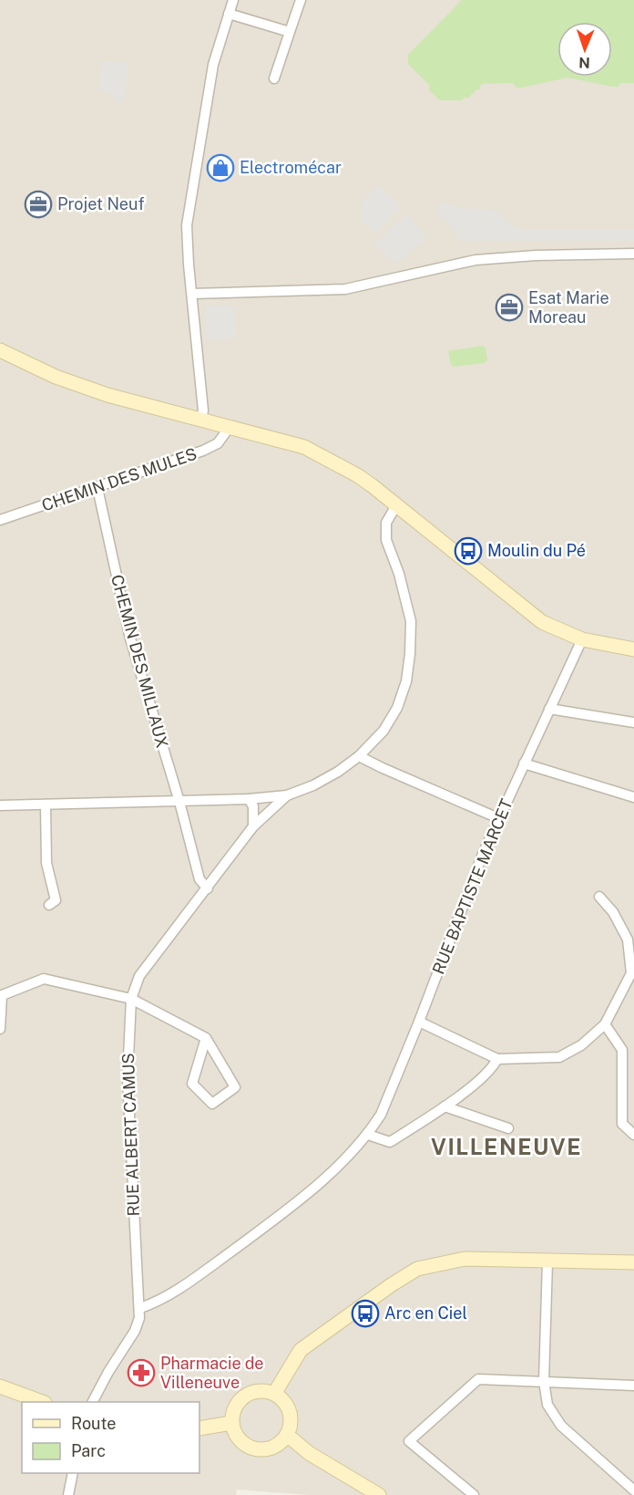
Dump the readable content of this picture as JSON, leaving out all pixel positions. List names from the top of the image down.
{
  "streets": {
    "street": [
      "CHEMIN DES MULES",
      "CHEMIN DES MILLAUX",
      "RUE BAPTISTE MARCET",
      "RUE ALBERT CAMUS"
    ]
  },
  "crossings": [
    ["CHEMIN DES MULES", "CHEMIN DES MILLAUX"],
    ["CHEMIN DES MILLAUX", "RUE ALBERT CAMUS"],
    ["RUE BAPTISTE MARCET", "RUE ALBERT CAMUS"]
  ],
  "districts": ["VILLENEUVE"],
  "places": {
    "shop": ["Electromécar"],
    "office": ["Projet Neuf", "Esat Marie Moreau"],
    "bus stop": ["Moulin du Pé", "Arc en Ciel"],
    "pharmacy": ["Pharmacie de Villeneuve"]
  },
  "legend": ["Route", "Parc"],
  "north": "bottom"
}
